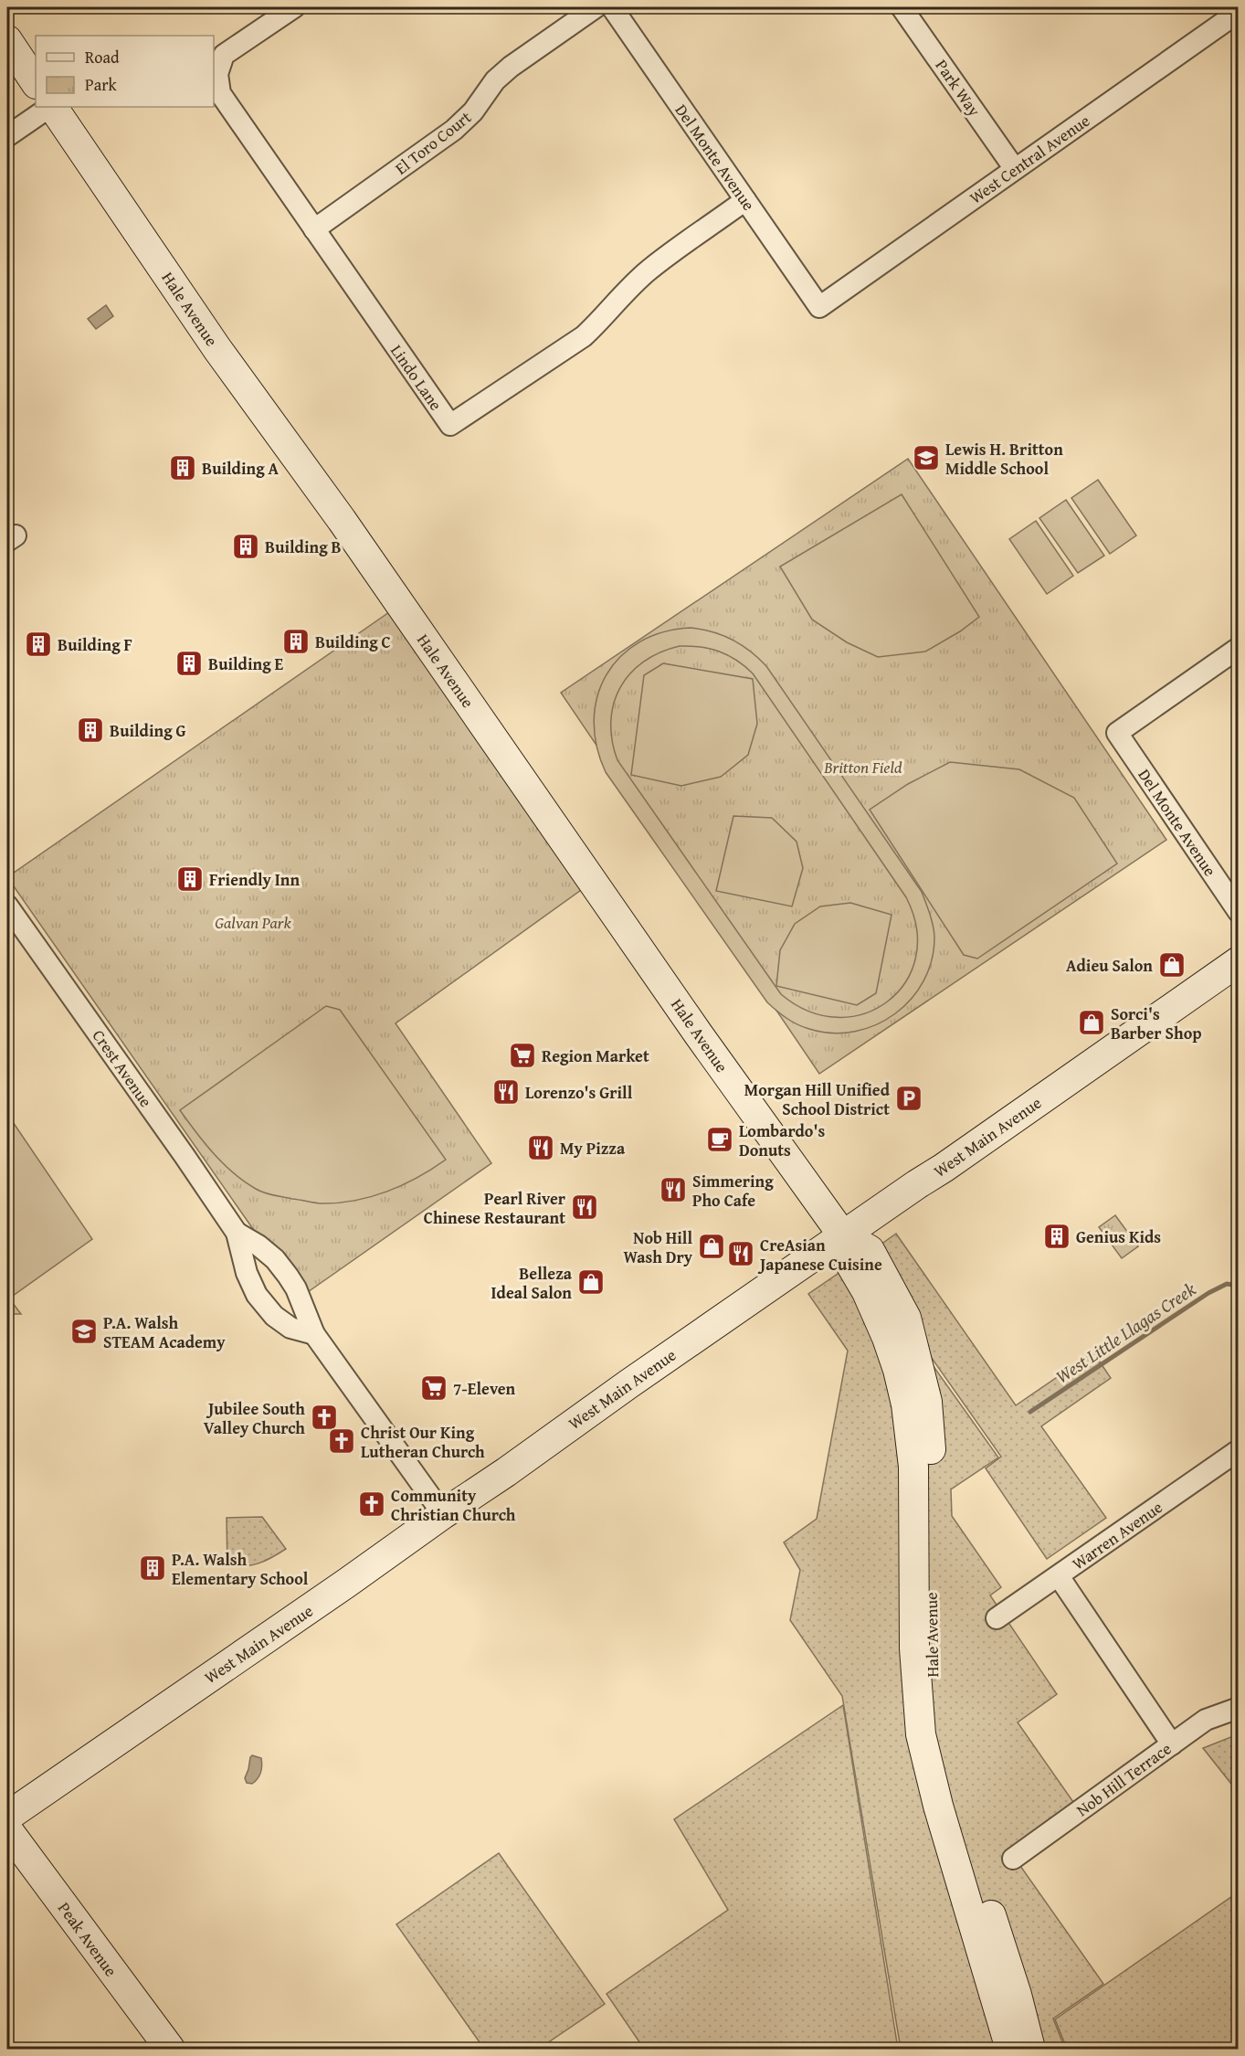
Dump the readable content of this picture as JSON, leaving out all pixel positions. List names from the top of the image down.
{
  "streets": {
    "main road": ["Hale Avenue", "West Main Avenue", "Peak Avenue"],
    "street": [
      "Park Way",
      "El Toro Court",
      "Del Monte Avenue",
      "West Central Avenue",
      "Lindo Lane",
      "Crest Avenue",
      "Warren Avenue",
      "Nob Hill Terrace"
    ]
  },
  "crossings": [
    ["Park Way", "West Central Avenue"],
    ["El Toro Court", "Lindo Lane"],
    ["Del Monte Avenue", "West Central Avenue"],
    ["Del Monte Avenue", "Lindo Lane"],
    ["Hale Avenue", "West Main Avenue"],
    ["Crest Avenue", "West Main Avenue"]
  ],
  "water": ["West Little Llagas Creek"],
  "parks": ["Britton Field", "Galvan Park"],
  "places": {
    "school or university": ["Lewis H. Britton Middle School", "P.A. Walsh STEAM Academy"],
    "building": [
      "Building A",
      "Building B",
      "Building C",
      "Building F",
      "Building E",
      "Building G",
      "Friendly Inn",
      "Genius Kids",
      "P.A. Walsh Elementary School"
    ],
    "shop": [
      "Adieu Salon",
      "Sorci's Barber Shop",
      "Nob Hill Wash Dry",
      "Belleza Ideal Salon"
    ],
    "supermarket": ["Region Market", "7-Eleven"],
    "restaurant": [
      "Lorenzo's Grill",
      "My Pizza",
      "Simmering Pho Cafe",
      "Pearl River Chinese Restaurant",
      "CreAsian Japanese Cuisine"
    ],
    "parking": ["Morgan Hill Unified School District"],
    "cafe": ["Lombardo's Donuts"],
    "church": ["Jubilee South Valley Church", "Christ Our King Lutheran Church", "Community Christian Church"]
  },
  "legend": ["Road", "Park"]
}
